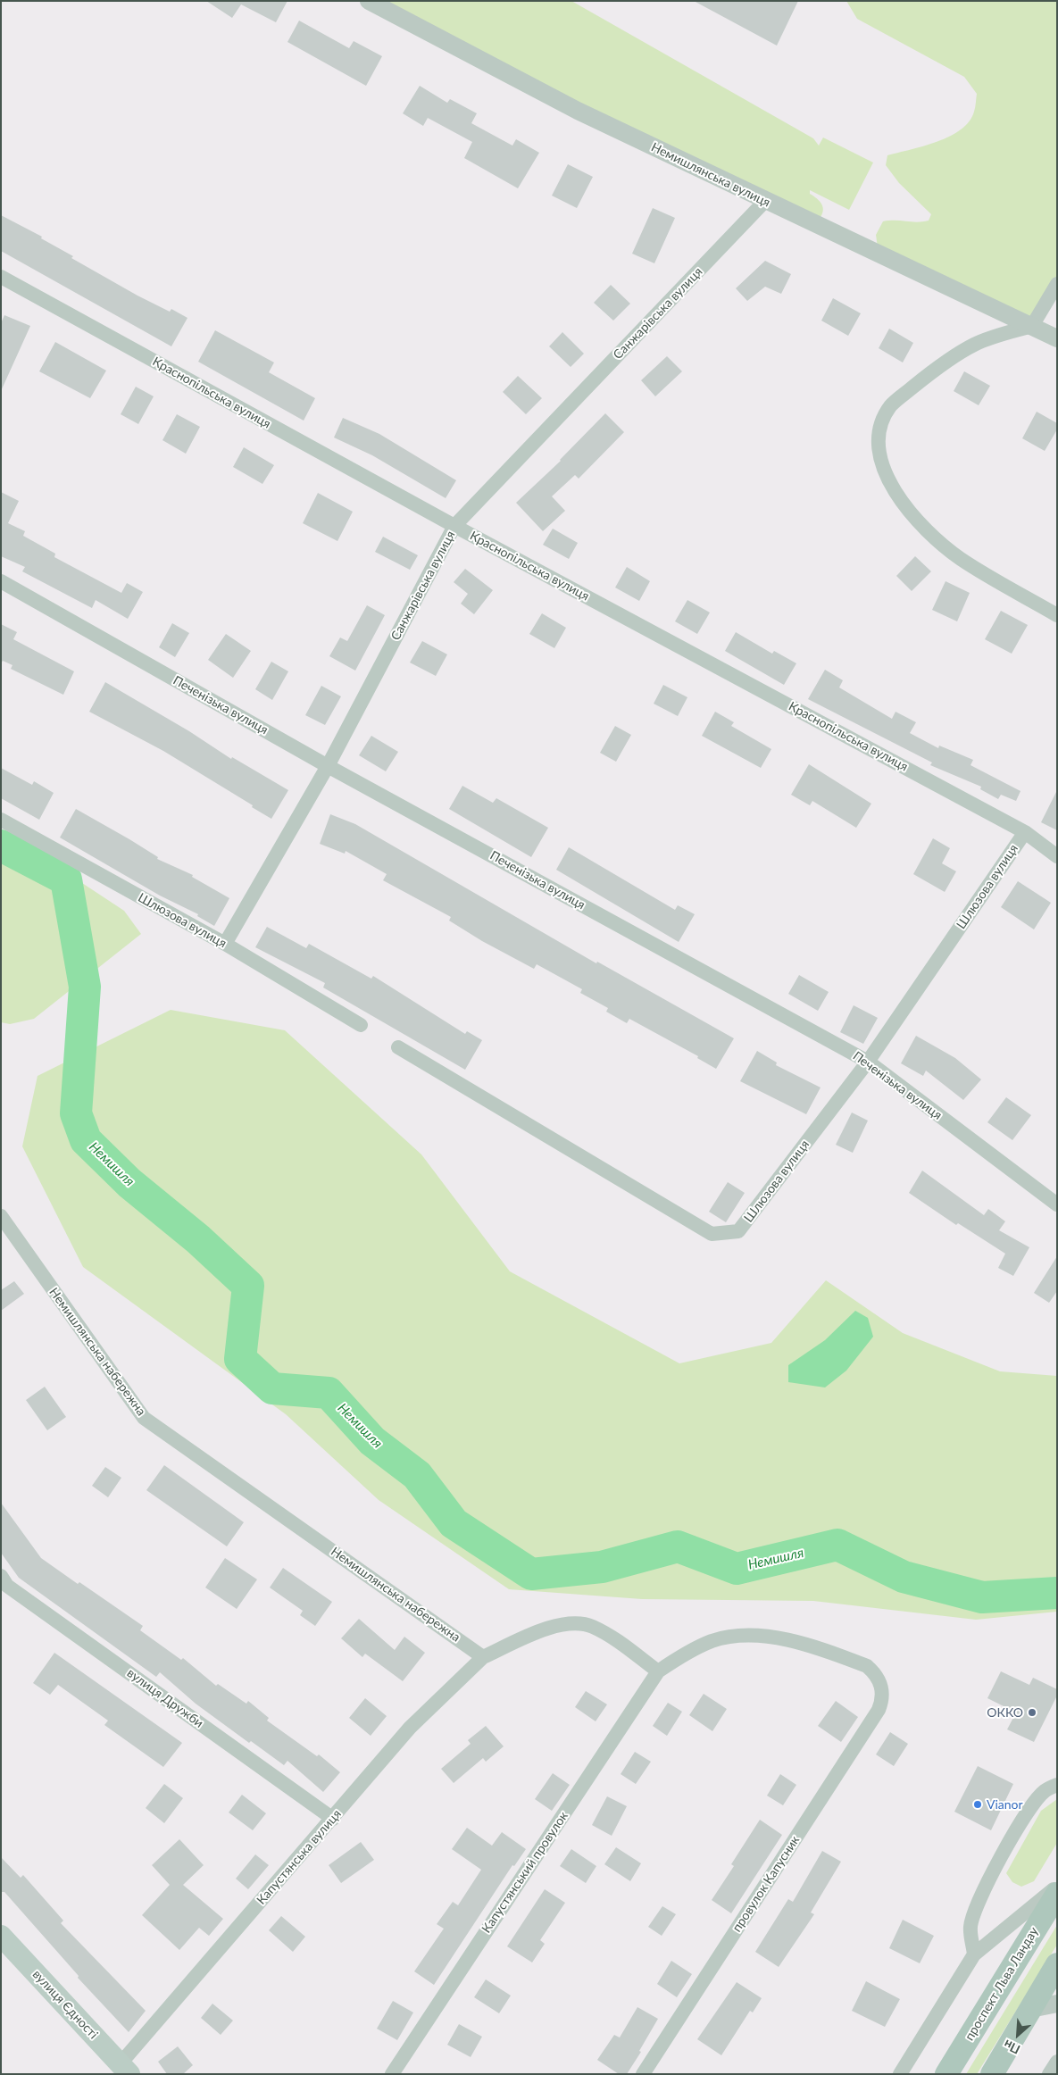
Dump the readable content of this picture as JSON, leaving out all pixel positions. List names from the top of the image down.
{
  "streets": {
    "main road": ["проспект Льва Ландау", "вулиця Єдності"],
    "street": [
      "Немишлянська вулиця",
      "Санжарівська вулиця",
      "Краснопільська вулиця",
      "Печенізька вулиця",
      "Шлюзова вулиця",
      "Немишлянська набережна",
      "вулиця Дружби",
      "Капустянська вулиця",
      "Капустянський провулок",
      "провулок Капусник"
    ]
  },
  "crossings": [
    ["Немишлянська вулиця", "Санжарівська вулиця"],
    ["Санжарівська вулиця", "Краснопільська вулиця"],
    ["Санжарівська вулиця", "Печенізька вулиця"],
    ["Санжарівська вулиця", "Шлюзова вулиця"],
    ["Краснопільська вулиця", "Шлюзова вулиця"],
    ["Печенізька вулиця", "Шлюзова вулиця"],
    ["Немишлянська набережна", "Капустянська вулиця"],
    ["вулиця Дружби", "Капустянська вулиця"],
    ["Капустянська вулиця", "вулиця Єдності"],
    ["Капустянський провулок", "провулок Капусник"]
  ],
  "water": ["Немишля"],
  "places": ["ОККО", "Vianor"],
  "north": "bottom left"
}
